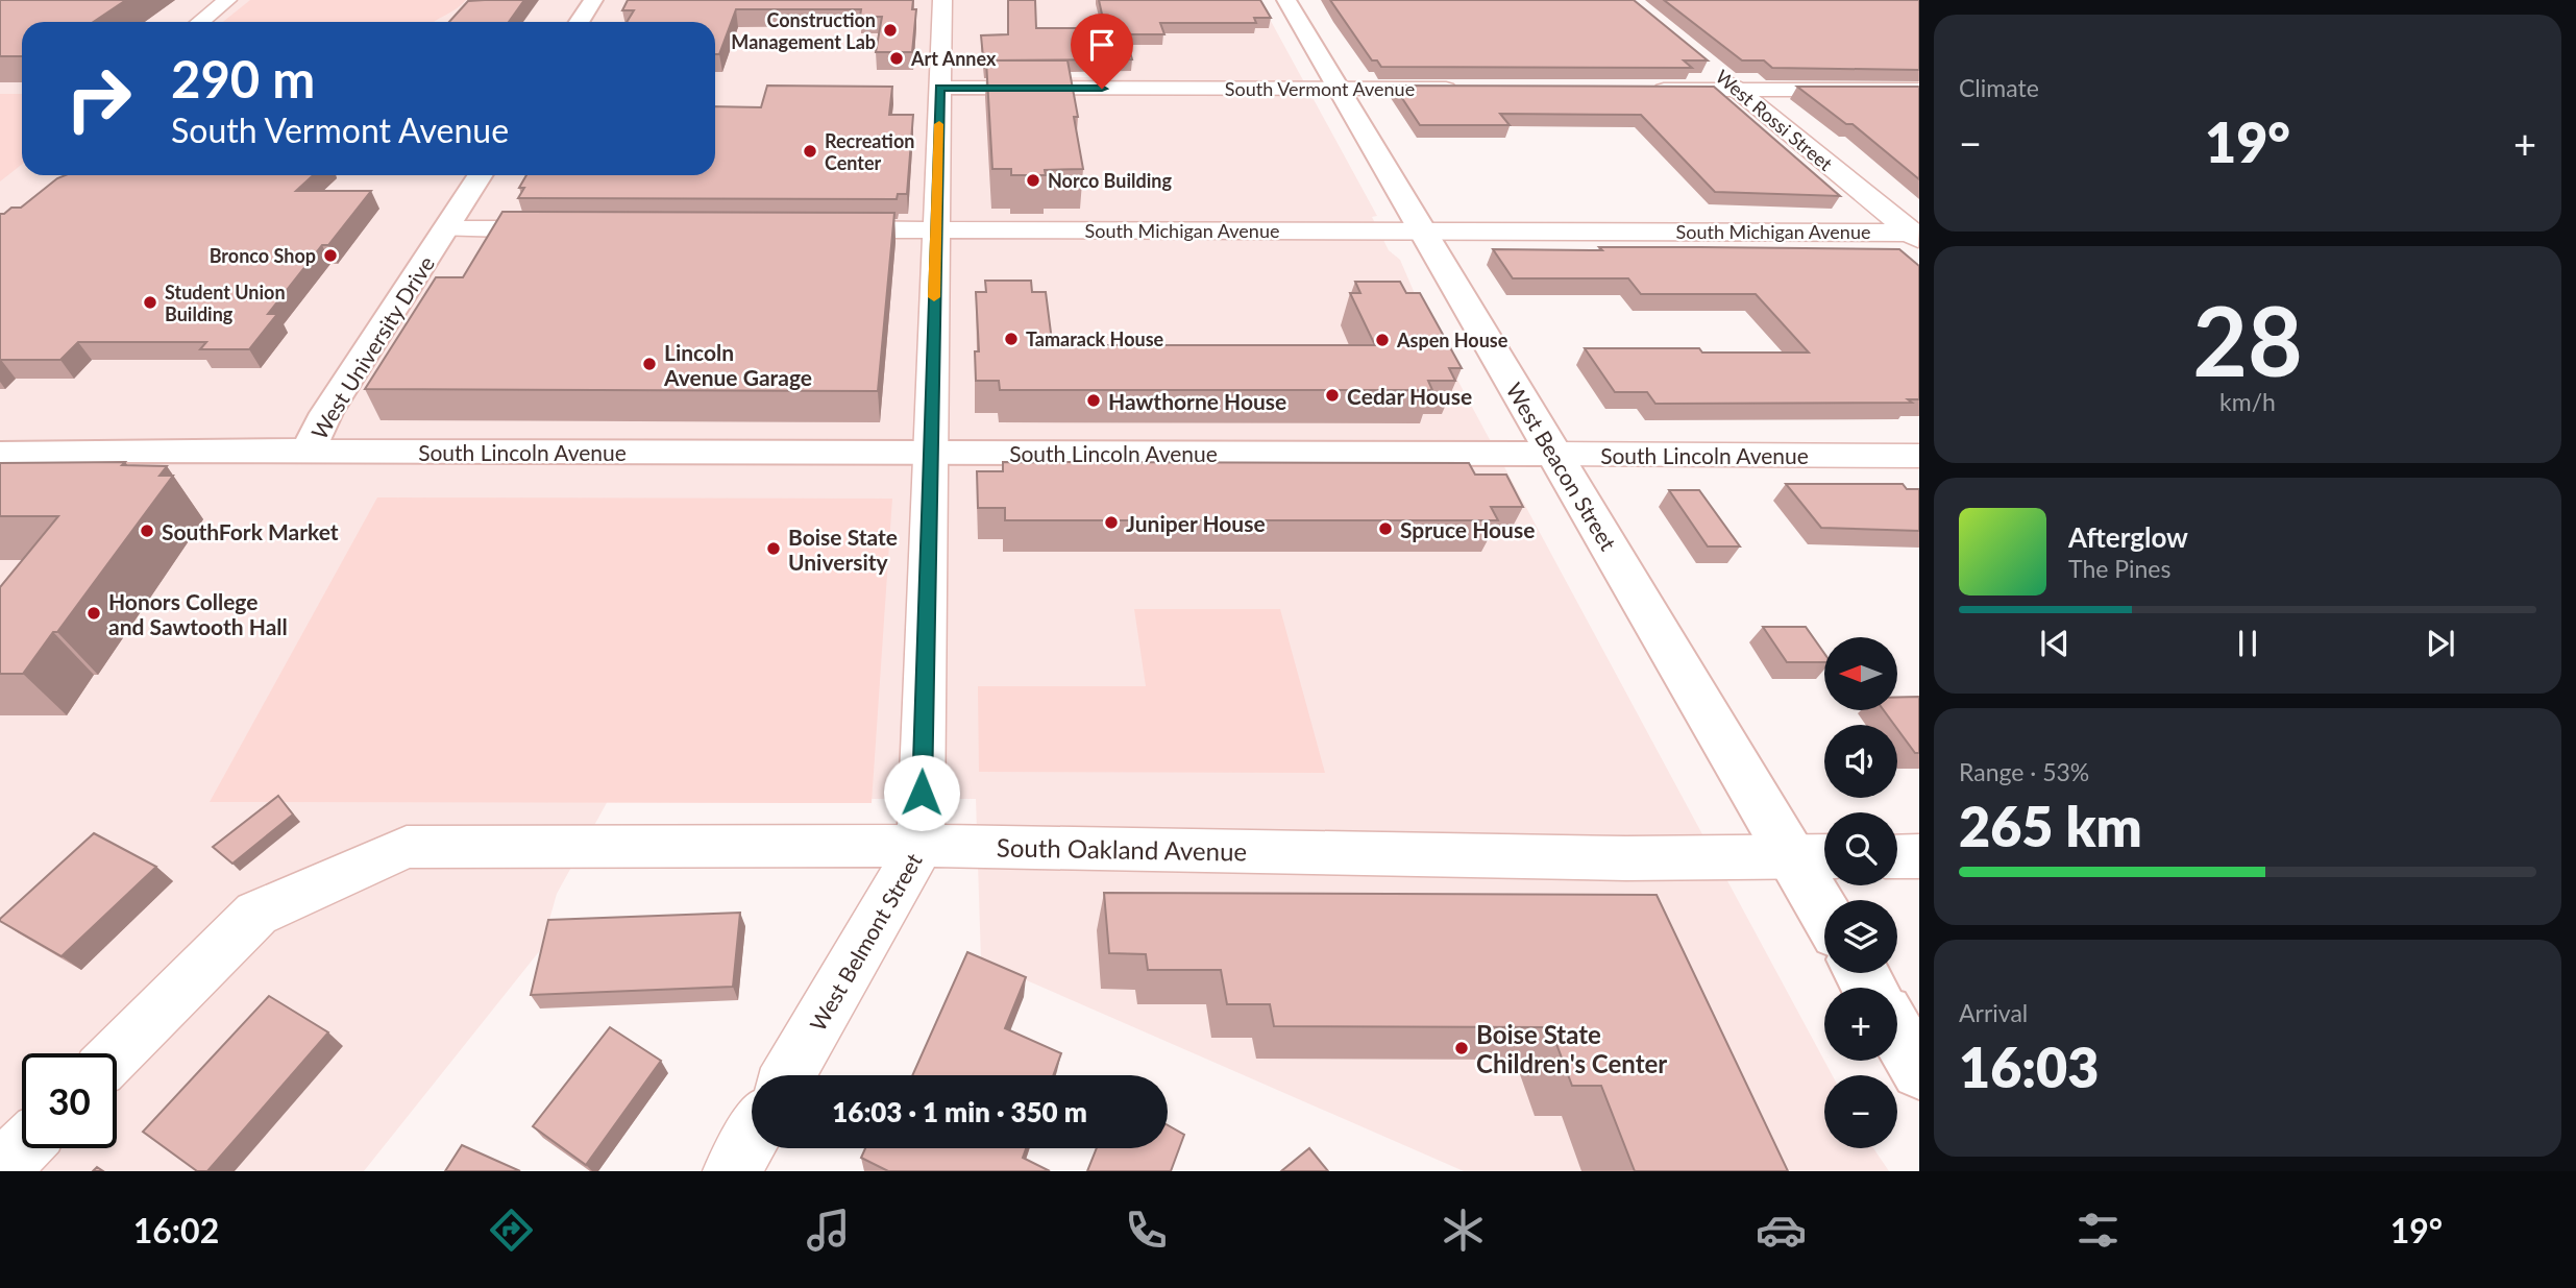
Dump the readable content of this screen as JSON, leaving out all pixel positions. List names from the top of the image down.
{
  "streets": {
    "street": [
      "South Vermont Avenue",
      "West Rossi Street",
      "South Michigan Avenue",
      "West University Drive",
      "South Lincoln Avenue",
      "West Beacon Street",
      "South Oakland Avenue",
      "West Belmont Street"
    ]
  },
  "crossings": [
    ["South Vermont Avenue", "West Beacon Street"],
    ["South Vermont Avenue", "West Belmont Street"],
    ["West Rossi Street", "South Michigan Avenue"],
    ["South Michigan Avenue", "West Beacon Street"],
    ["South Michigan Avenue", "West Belmont Street"],
    ["West University Drive", "South Lincoln Avenue"],
    ["South Lincoln Avenue", "West Beacon Street"],
    ["South Lincoln Avenue", "West Belmont Street"],
    ["West Beacon Street", "South Oakland Avenue"],
    ["South Oakland Avenue", "West Belmont Street"]
  ],
  "places": [
    "Construction Management Lab",
    "Art Annex",
    "Recreation Center",
    "Norco Building",
    "Bronco Shop",
    "Student Union Building",
    "Tamarack House",
    "Aspen House",
    "Lincoln Avenue Garage",
    "Cedar House",
    "Hawthorne House",
    "Juniper House",
    "Spruce House",
    "SouthFork Market",
    "Boise State University",
    "Honors College and Sawtooth Hall",
    "Boise State Children's Center"
  ],
  "north": "left",
  "page": {
    "tile": [
      "Climate",
      ["28", "km/h"],
      ["Range · 53%", "265 km"],
      ["Arrival", "16:03"]
    ],
    "turn": ["290 m", "South Vermont Avenue"],
    "heat": ["−", "19°", "+"],
    "song": ["Afterglow", "The Pines"],
    "map_buttons": ["+", "−"],
    "limit": "30",
    "trip": "16:03 · 1 min · 350 m",
    "tabs": ["16:02", "19°"]
  }
}
